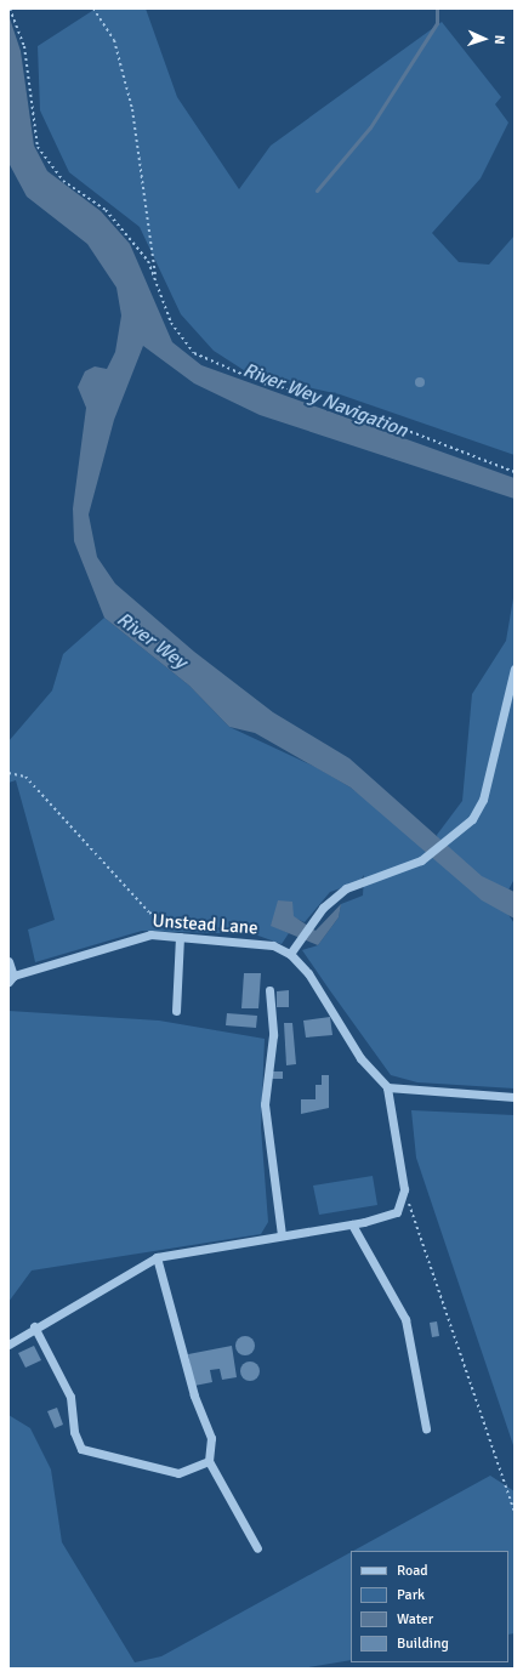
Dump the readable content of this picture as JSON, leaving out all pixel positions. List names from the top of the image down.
{
  "streets": {
    "street": ["Unstead Lane"]
  },
  "water": ["River Wey Navigation", "River Wey"],
  "legend": [
    "Road",
    "Park",
    "Water",
    "Building"
  ],
  "north": "right"
}
